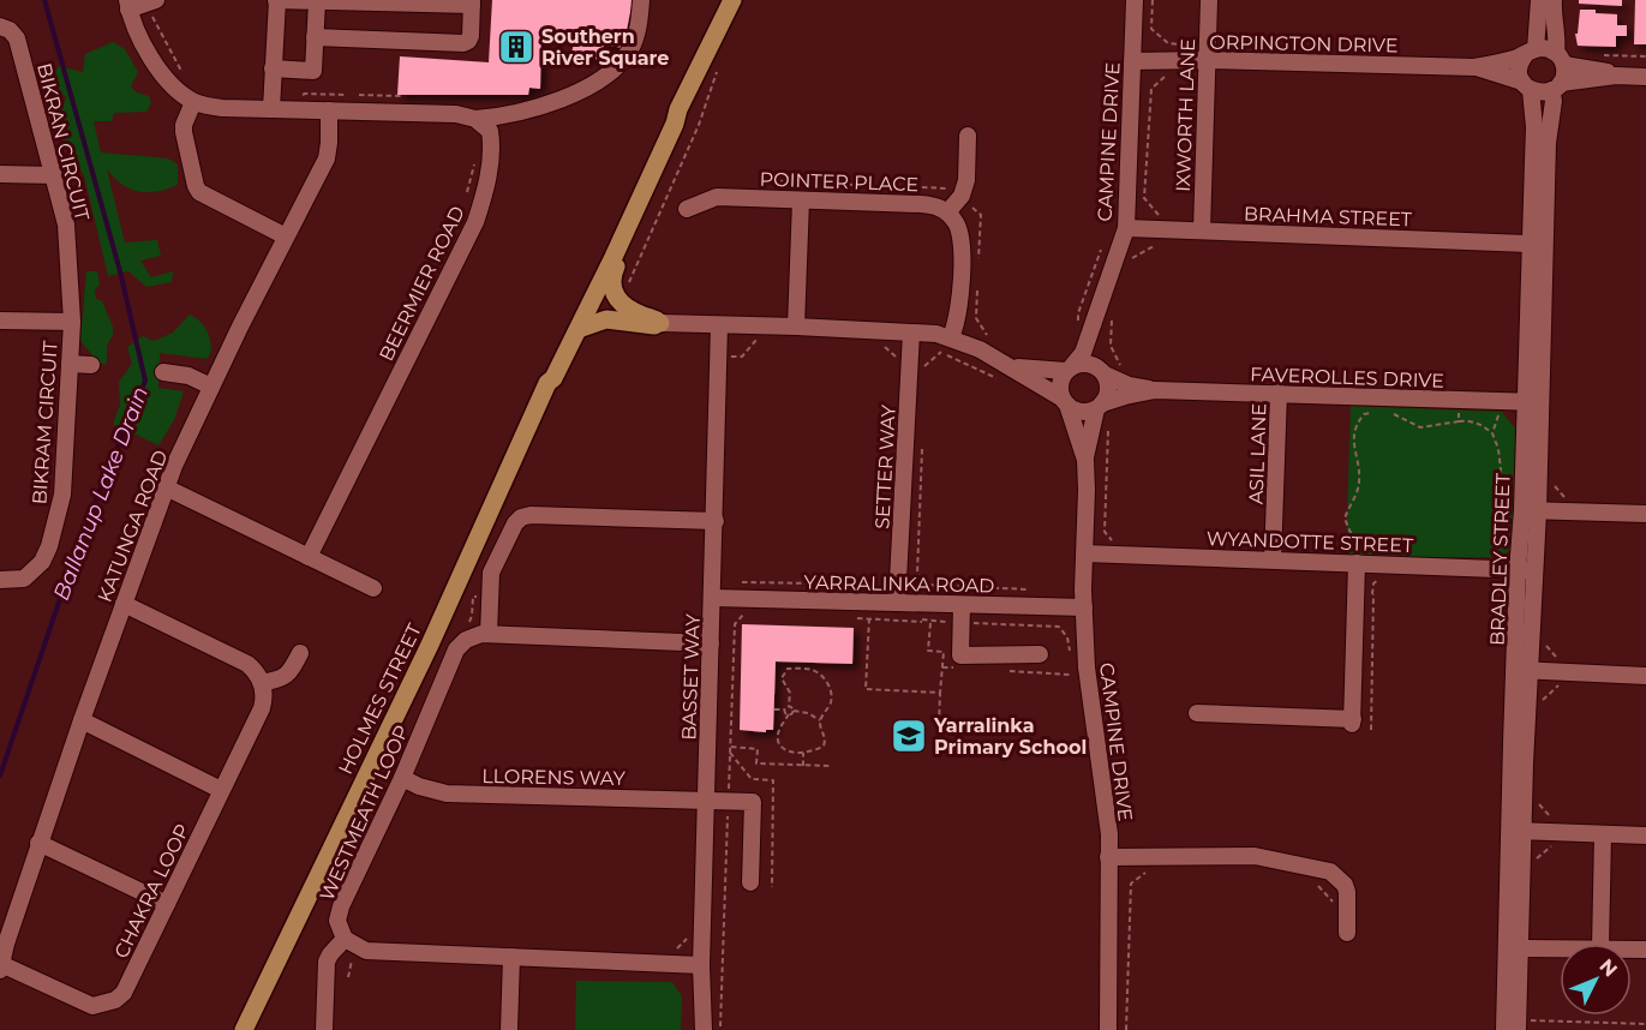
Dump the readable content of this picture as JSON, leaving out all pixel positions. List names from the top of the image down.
{
  "streets": {
    "main road": ["HOLMES STREET"],
    "street": [
      "ORPINGTON DRIVE",
      "IXWORTH LANE",
      "BIKRAN CIRCUIT",
      "CAMPINE DRIVE",
      "POINTER PLACE",
      "BRAHMA STREET",
      "BEERMIER ROAD",
      "FAVEROLLES DRIVE",
      "BIKRAM CIRCUIT",
      "ASIL LANE",
      "SETTER WAY",
      "KATUNGA ROAD",
      "WYANDOTTE STREET",
      "BRADLEY STREET",
      "YARRALINKA ROAD",
      "BASSET WAY",
      "LLORENS WAY",
      "WESTMEATH LOOP",
      "CHAKRA LOOP"
    ]
  },
  "crossings": [
    ["ORPINGTON DRIVE", "IXWORTH LANE"],
    ["ORPINGTON DRIVE", "CAMPINE DRIVE"],
    ["ORPINGTON DRIVE", "BRADLEY STREET"],
    ["IXWORTH LANE", "BRAHMA STREET"],
    ["BIKRAN CIRCUIT", "BIKRAM CIRCUIT"],
    ["CAMPINE DRIVE", "BRAHMA STREET"],
    ["CAMPINE DRIVE", "FAVEROLLES DRIVE"],
    ["CAMPINE DRIVE", "WYANDOTTE STREET"],
    ["CAMPINE DRIVE", "YARRALINKA ROAD"],
    ["BRAHMA STREET", "BRADLEY STREET"],
    ["FAVEROLLES DRIVE", "ASIL LANE"],
    ["FAVEROLLES DRIVE", "BRADLEY STREET"],
    ["ASIL LANE", "WYANDOTTE STREET"],
    ["SETTER WAY", "YARRALINKA ROAD"],
    ["KATUNGA ROAD", "CHAKRA LOOP"],
    ["WYANDOTTE STREET", "BRADLEY STREET"],
    ["YARRALINKA ROAD", "BASSET WAY"],
    ["BASSET WAY", "LLORENS WAY"],
    ["LLORENS WAY", "WESTMEATH LOOP"]
  ],
  "water": ["Ballanup Lake Drain"],
  "places": {
    "building": ["Southern River Square"],
    "school or university": ["Yarralinka Primary School"]
  },
  "north": "top right"
}
